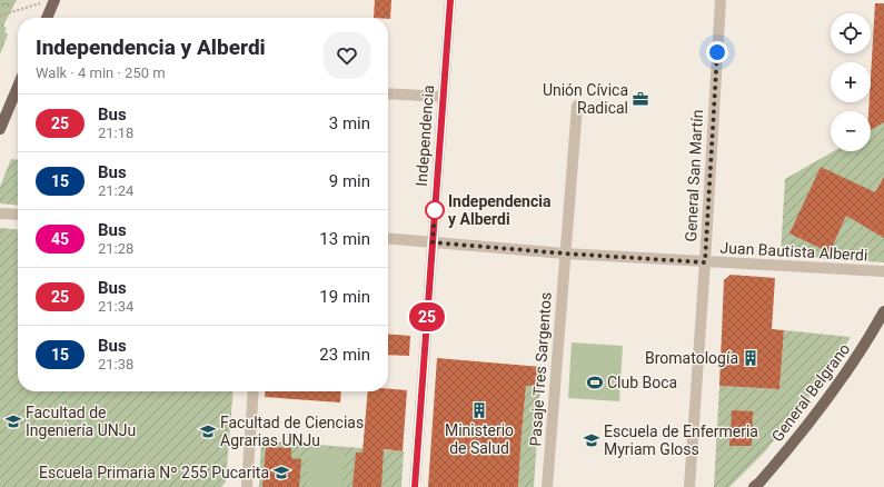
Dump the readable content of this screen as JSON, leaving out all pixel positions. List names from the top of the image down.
{
  "streets": {
    "main road": ["General Belgrano"],
    "street": [
      "Independencia",
      "General San Martín",
      "Juan Bautista Alberdi",
      "Pasaje Tres Sargentos"
    ]
  },
  "crossings": [
    ["Independencia", "Juan Bautista Alberdi"],
    ["General San Martín", "Juan Bautista Alberdi"],
    ["Juan Bautista Alberdi", "Pasaje Tres Sargentos"]
  ],
  "places": {
    "office": ["Unión Cívica Radical"],
    "other": ["Independencia y Alberdi"],
    "building": ["Bromatología", "Ministerio de Salud"],
    "sports": ["Club Boca"],
    "school or university": [
      "Facultad de Ingeniería UNJu",
      "Facultad de Ciencias Agrarias UNJu",
      "Escuela de Enfermeria Myriam Gloss",
      "Escuela Primaria Nº 255 Pucarita"
    ]
  },
  "lines": ["bus line 25"],
  "page": {
    "on_map": "25",
    "map_buttons": ["+", "−"],
    "heading": ["Independencia y Alberdi", "Walk · 4 min · 250 m"],
    "list": [
      {
        "mark": "25",
        "name": "Bus",
        "note": "21:18",
        "value": "3 min"
      },
      {
        "mark": "15",
        "name": "Bus",
        "note": "21:24",
        "value": "9 min"
      },
      {
        "mark": "45",
        "name": "Bus",
        "note": "21:28",
        "value": "13 min"
      },
      {
        "mark": "25",
        "name": "Bus",
        "note": "21:34",
        "value": "19 min"
      },
      {
        "mark": "15",
        "name": "Bus",
        "note": "21:38",
        "value": "23 min"
      }
    ]
  }
}
